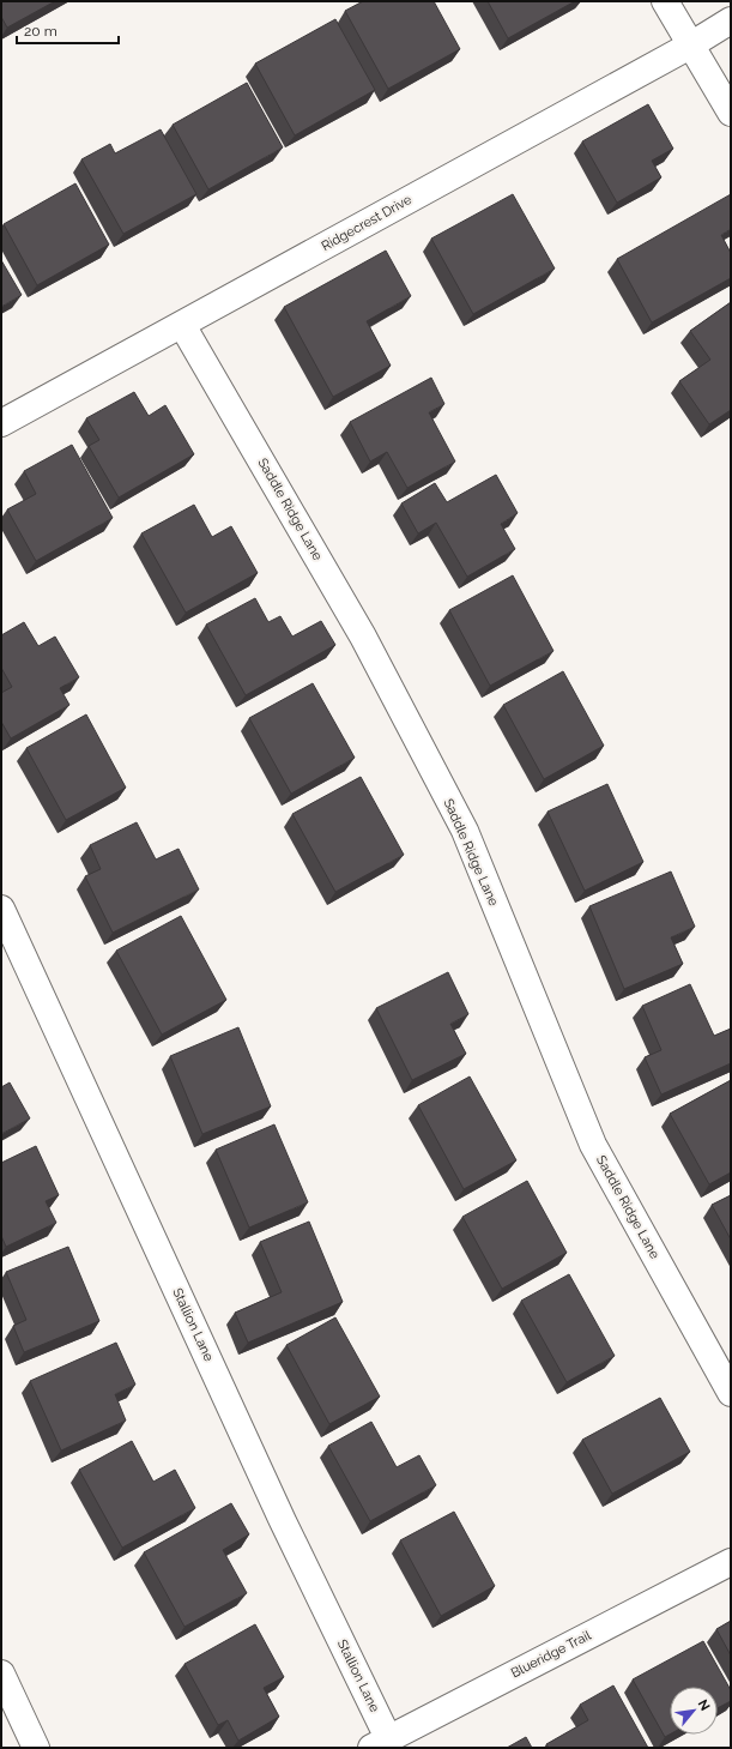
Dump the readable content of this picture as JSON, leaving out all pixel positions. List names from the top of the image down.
{
  "streets": {
    "street": [
      "Ridgecrest Drive",
      "Saddle Ridge Lane",
      "Stallion Lane",
      "Blueridge Trail"
    ]
  },
  "crossings": [
    ["Ridgecrest Drive", "Saddle Ridge Lane"],
    ["Stallion Lane", "Blueridge Trail"]
  ],
  "scale_bar": "20 m",
  "north": "top right"
}
